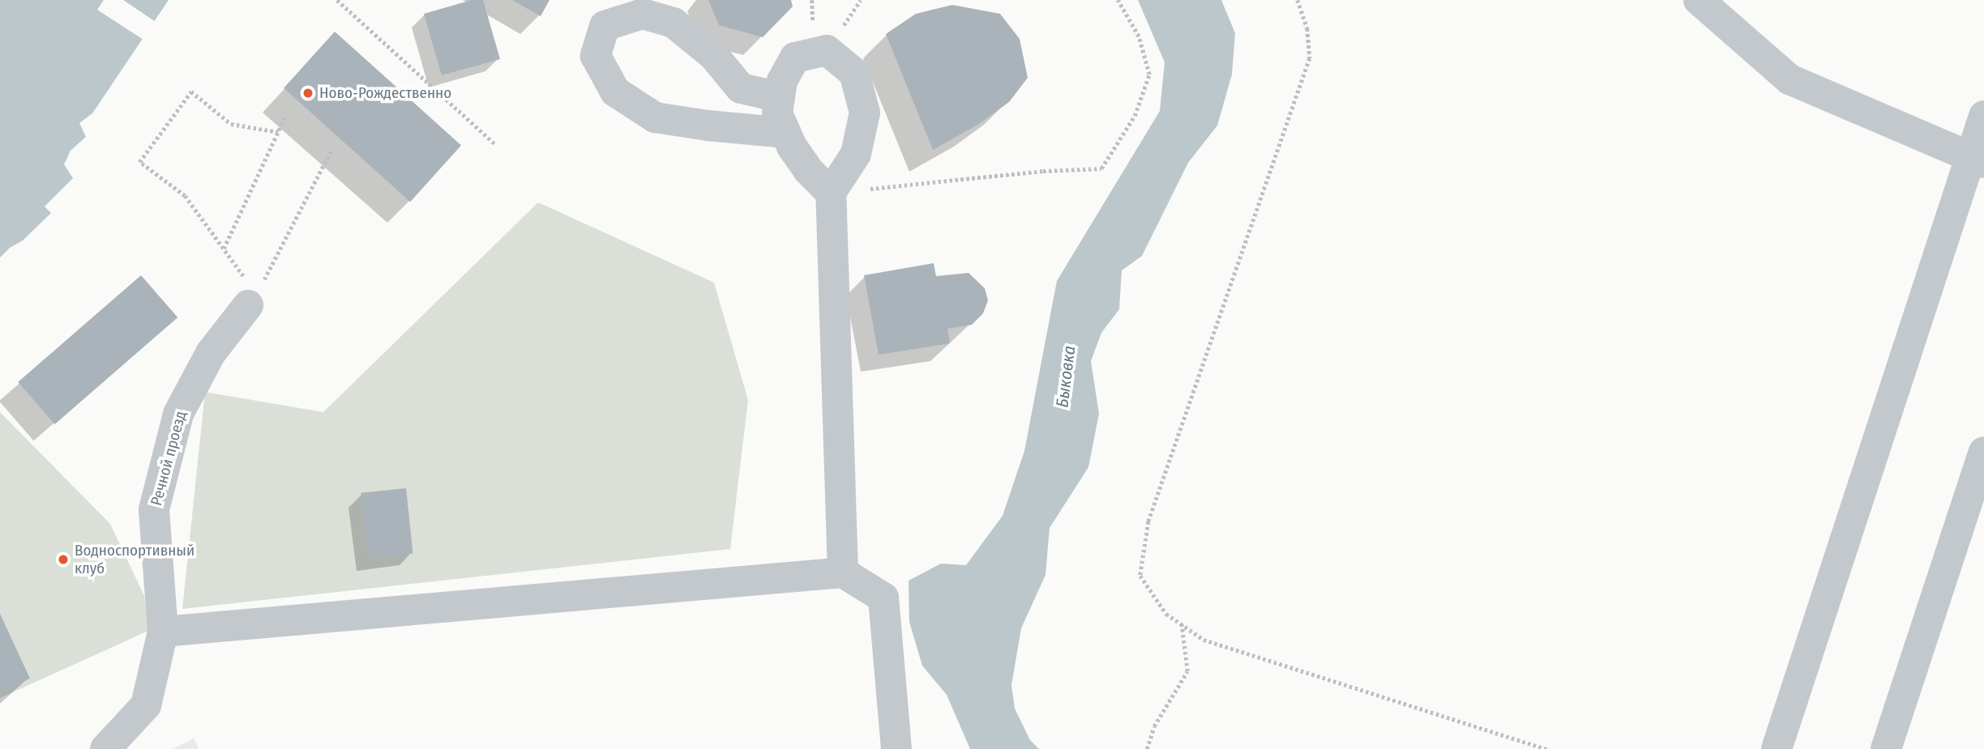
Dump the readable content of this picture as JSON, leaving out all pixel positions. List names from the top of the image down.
{
  "streets": {
    "street": ["Речной проезд"]
  },
  "water": ["Быковка"],
  "places": ["Ново-Рождественно", "Водноспортивный клуб"]
}
